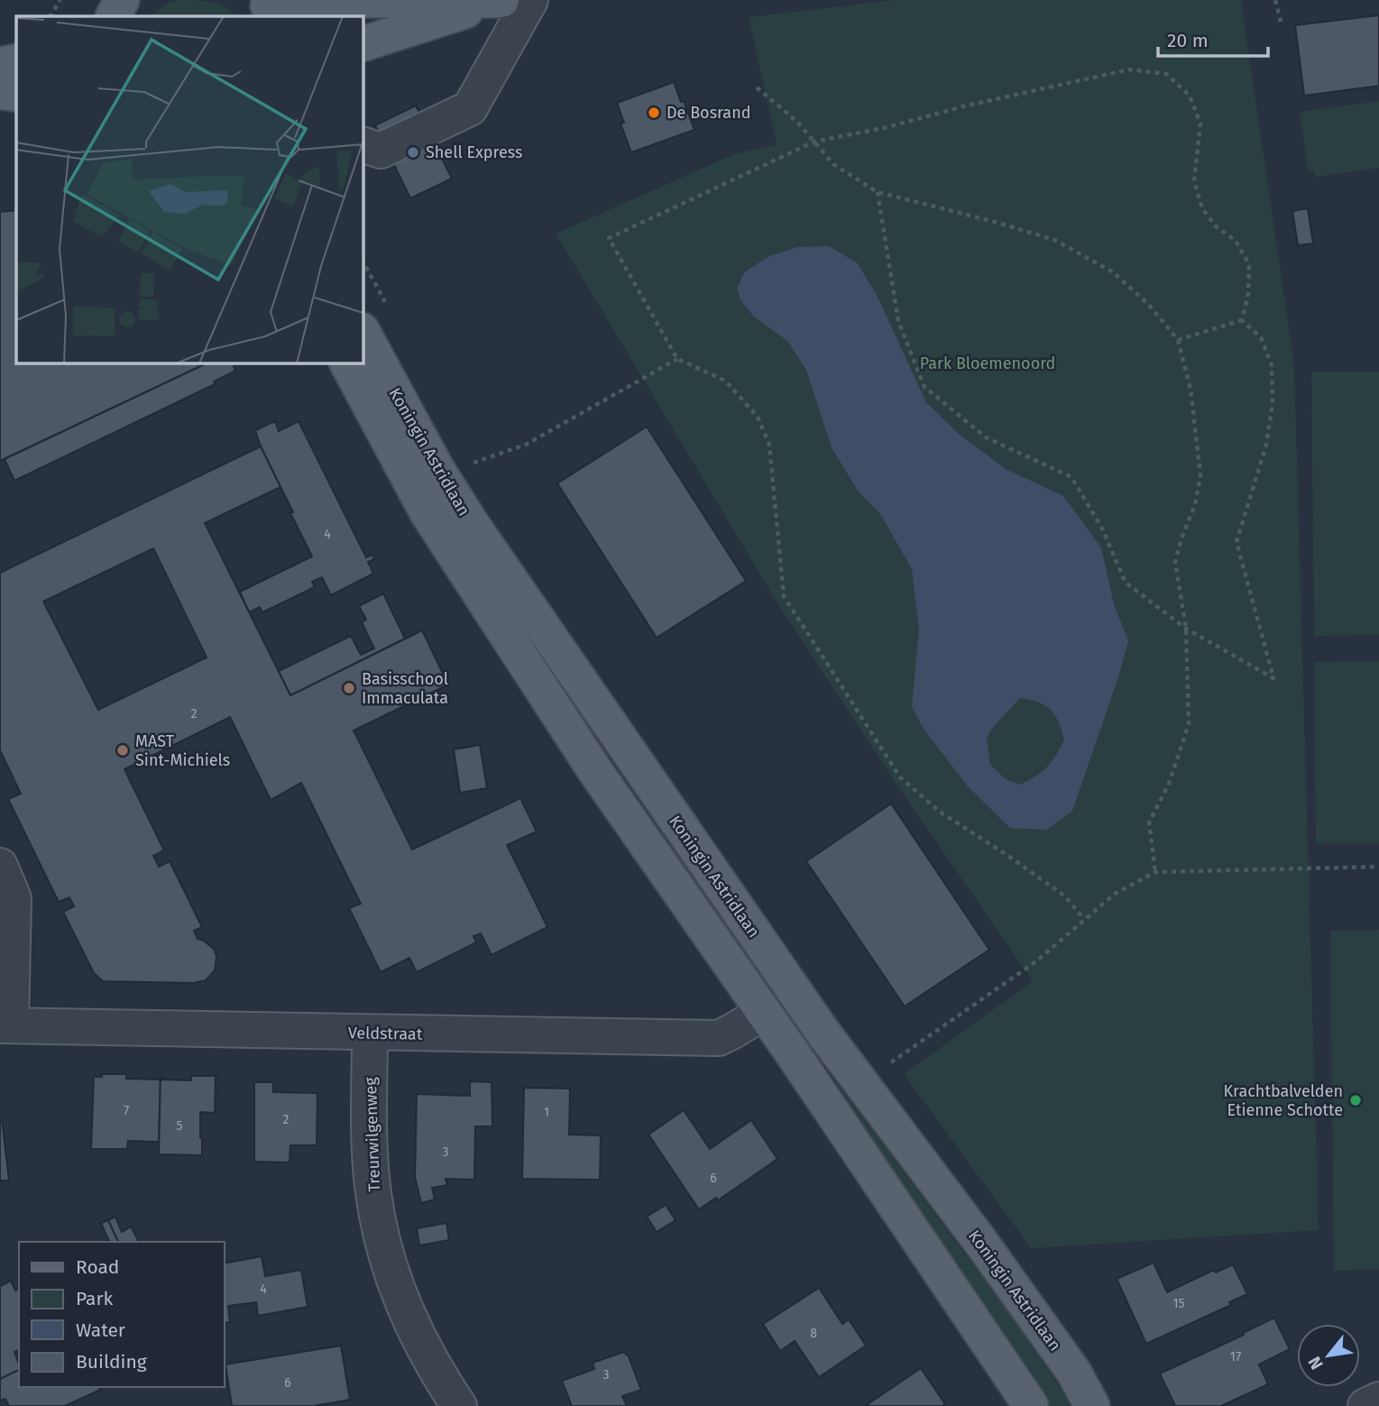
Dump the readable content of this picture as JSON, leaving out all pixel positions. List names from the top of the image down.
{
  "streets": {
    "main road": ["Koningin Astridlaan"],
    "street": ["Veldstraat", "Treurwilgenweg"]
  },
  "crossings": [
    ["Koningin Astridlaan", "Veldstraat"],
    ["Veldstraat", "Treurwilgenweg"]
  ],
  "parks": ["Park Bloemenoord"],
  "places": [
    "De Bosrand",
    "Shell Express",
    "Basisschool Immaculata",
    "MAST Sint-Michiels",
    "Krachtbalvelden Etienne Schotte"
  ],
  "house_numbers": [
    "4",
    "2",
    "7",
    "1",
    "2",
    "5",
    "3",
    "6",
    "4",
    "15",
    "8",
    "17",
    "3",
    "6"
  ],
  "legend": [
    "Road",
    "Park",
    "Water",
    "Building"
  ],
  "scale_bar": "20 m",
  "north": "bottom left"
}
